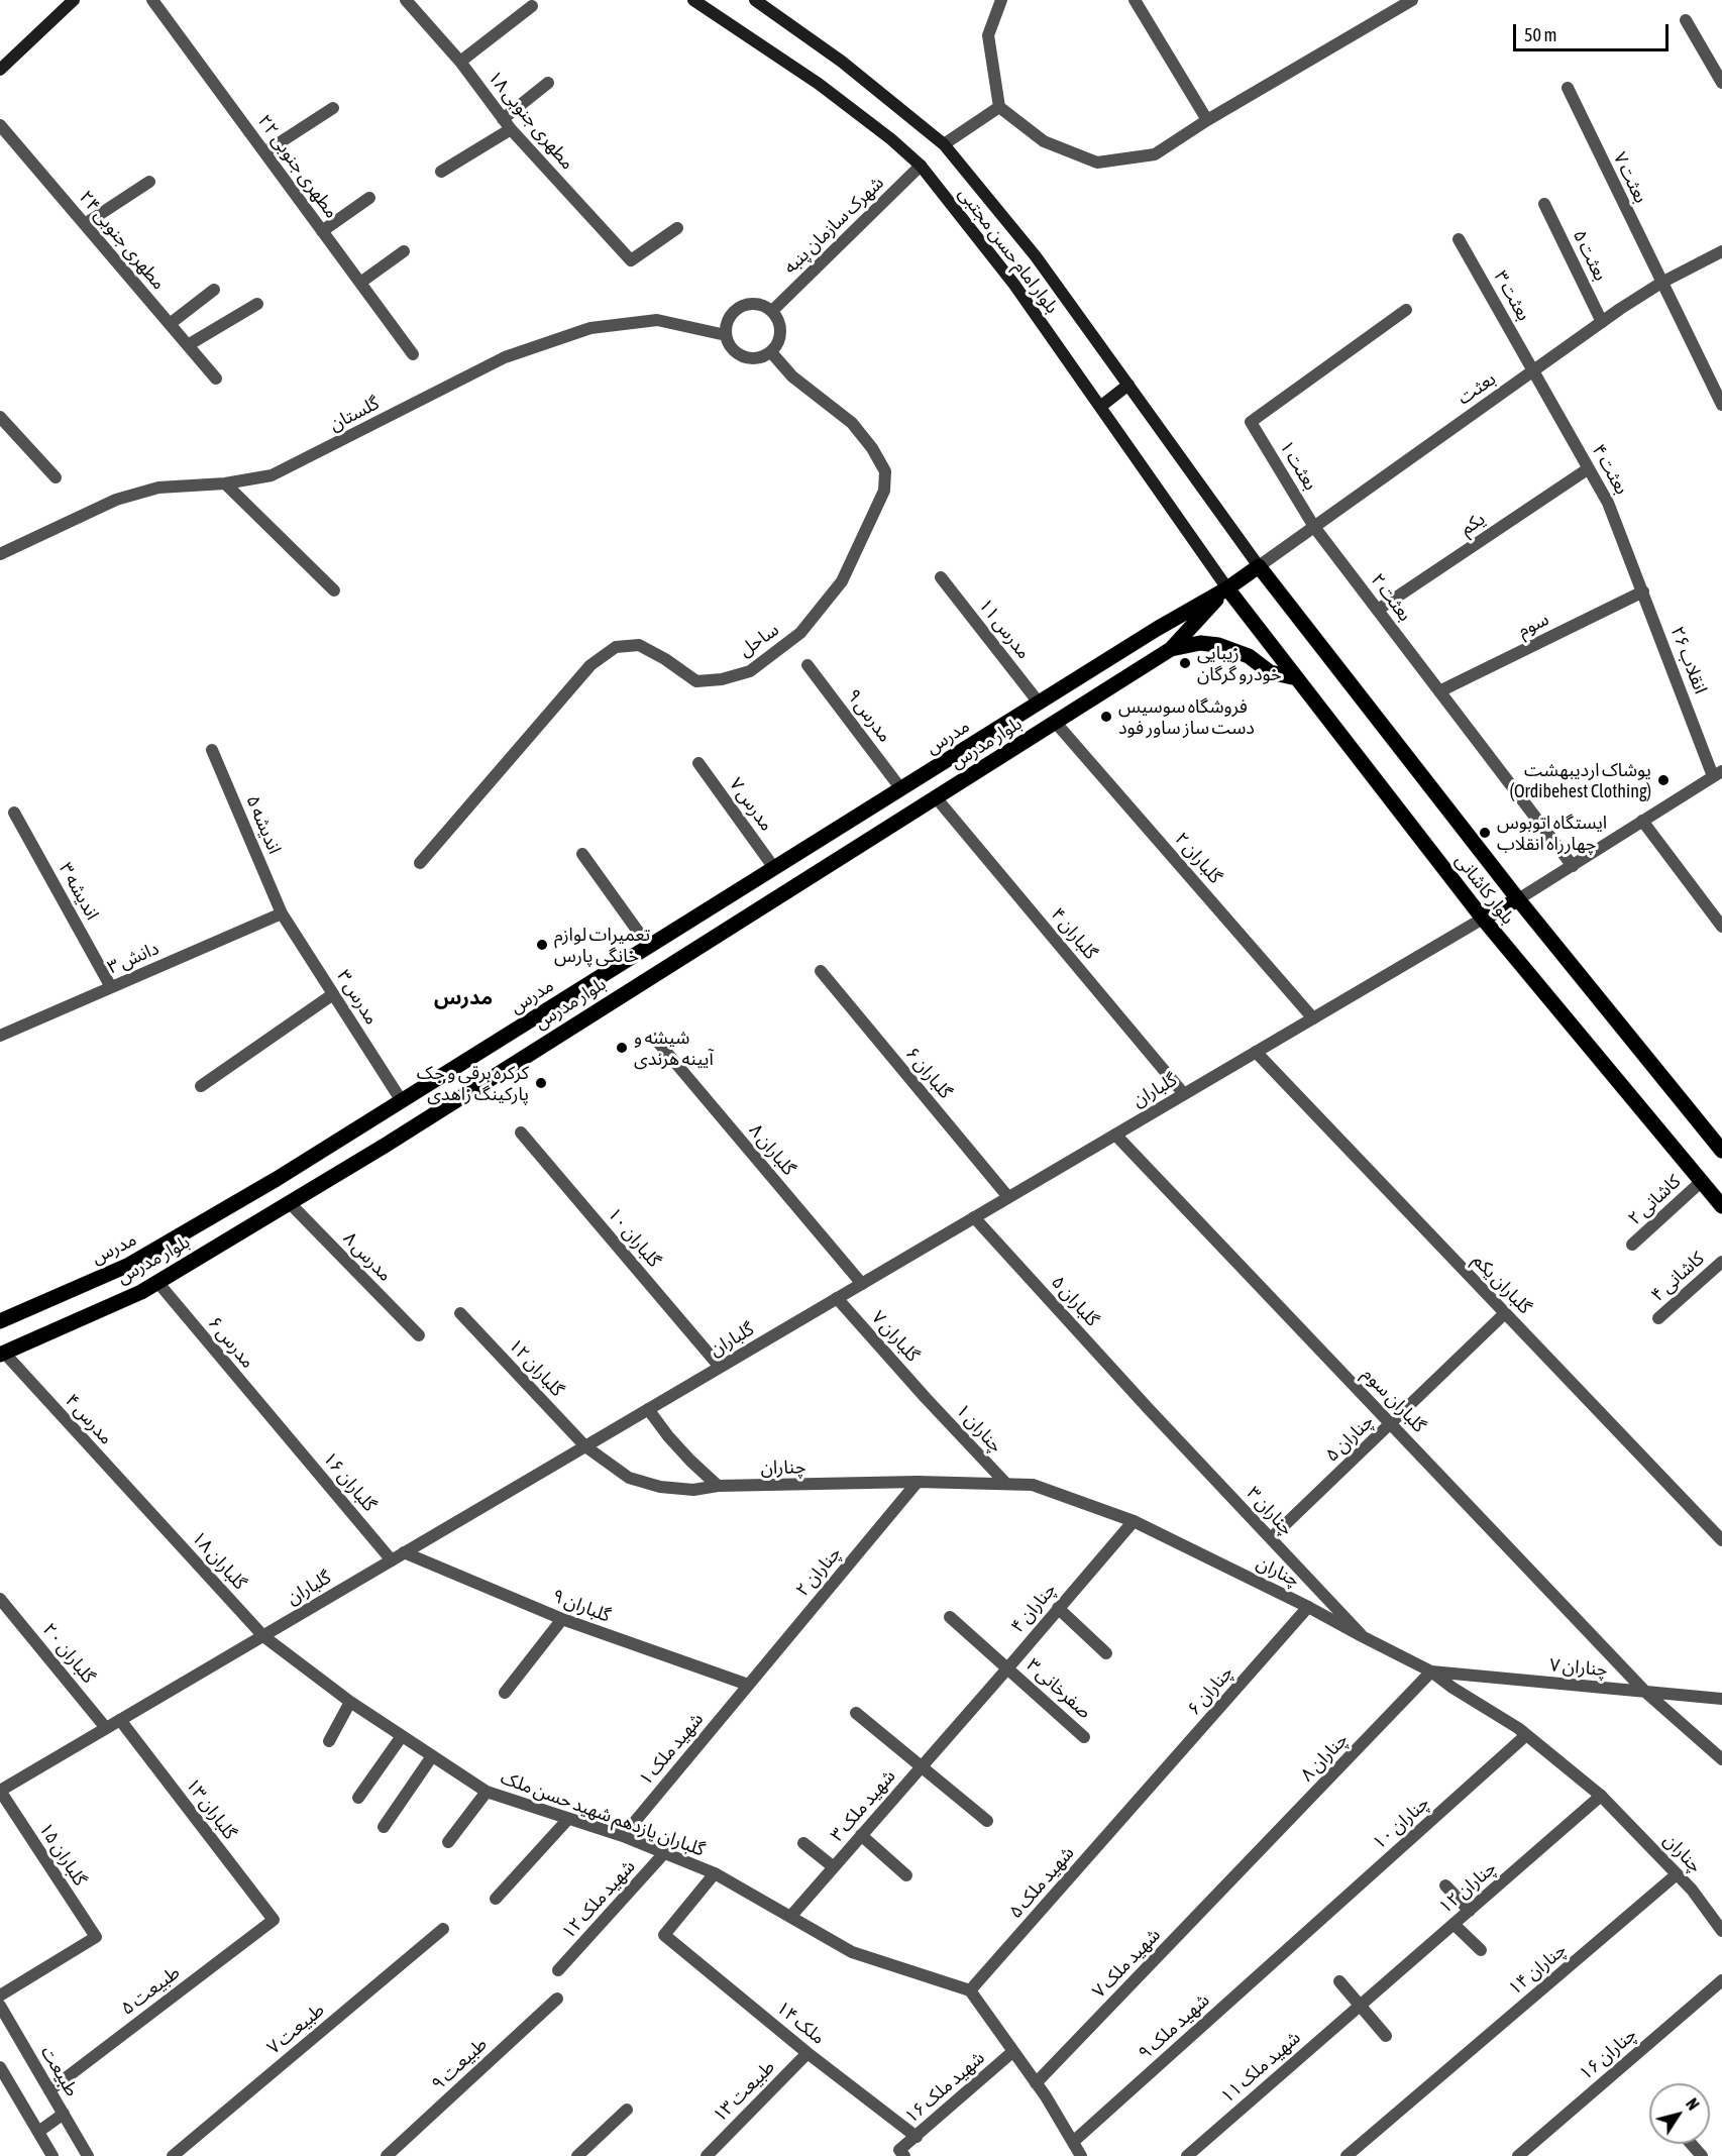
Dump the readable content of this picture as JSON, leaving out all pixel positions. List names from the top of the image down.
{
  "streets": {
    "main road": [
      "بلوار امام حسن مجتبی",
      "مدرس",
      "بلوار مدرس",
      "بلوار کاشانی"
    ],
    "street": [
      "۱۸ مطهری جنوبی",
      "مطهری جنوبی ۲۲",
      "۷ بعثت",
      "شهرک سازمان پنبه",
      "مطهری جنوبی ۲۴",
      "۵ بعثت",
      "۳ بعثت",
      "بعثت",
      "گلستان",
      "۱ بعثت",
      "۴ بعثت",
      "یکم",
      "۲ بعثت",
      "سوم",
      "مدرس ۱۱",
      "ساحل",
      "انقلاب ۲۶",
      "مدرس ۹",
      "مدرس ۷",
      "اندیشه ۵",
      "گلباران ۲",
      "اندیشه ۳",
      "گلباران ۴",
      "دانش ۳",
      "مدرس ۳",
      "گلباران ۶",
      "گلباران",
      "گلباران ۸",
      "۲ کاشانی",
      "گلباران ۱۰",
      "مدرس ۸",
      "۴ کاشانی",
      "گلباران یکم",
      "گلباران ۵",
      "۷ گلباران",
      "مدرس ۶",
      "گلباران ۱۲",
      "گلباران سوم",
      "مدرس ۴",
      "چناران ۱",
      "۵ چناران",
      "چناران",
      "گلباران ۱۶",
      "چناران ۳",
      "گلباران ۱۸",
      "۲ چناران",
      "۹ گلباران",
      "۴ چناران",
      "گلباران ۲۰",
      "چناران ۷",
      "صفرخانی ۳",
      "چناران ۶",
      "۱ شهید ملک",
      "چناران ۸",
      "۳ شهید ملک",
      "۱۳ گلباران",
      "گلباران یازدهم شهید حسن ملک",
      "چناران ۱۰",
      "گلباران ۱۵",
      "شهید ملک ۵",
      "چناران ۱۲",
      "۱۲ شهید ملک",
      "شهید ملک ۷",
      "چناران ۱۴",
      "۵ طبیعت",
      "ملک ۱۴",
      "شهید ملک ۹",
      "طبیعت ۷",
      "چناران ۱۶",
      "طبیعت ۹",
      "شهید ملک ۱۱",
      "طبیعت",
      "شهید ملک ۱۶",
      "طبیعت ۱۳"
    ]
  },
  "crossings": [
    ["۷ بعثت", "بعثت"],
    ["شهرک سازمان پنبه", "بلوار امام حسن مجتبی"],
    ["شهرک سازمان پنبه", "گلستان"],
    ["شهرک سازمان پنبه", "ساحل"],
    ["بلوار امام حسن مجتبی", "بعثت"],
    ["بلوار امام حسن مجتبی", "مدرس"],
    ["بلوار امام حسن مجتبی", "بلوار مدرس"],
    ["بلوار امام حسن مجتبی", "بلوار کاشانی"],
    ["۵ بعثت", "بعثت"],
    ["۳ بعثت", "بعثت"],
    ["۳ بعثت", "۴ بعثت"],
    ["بعثت", "۱ بعثت"],
    ["بعثت", "۴ بعثت"],
    ["بعثت", "۲ بعثت"],
    ["بعثت", "بلوار کاشانی"],
    ["گلستان", "ساحل"],
    ["۱ بعثت", "۲ بعثت"],
    ["۴ بعثت", "یکم"],
    ["۴ بعثت", "سوم"],
    ["۴ بعثت", "انقلاب ۲۶"],
    ["یکم", "۲ بعثت"],
    ["۲ بعثت", "سوم"],
    ["سوم", "انقلاب ۲۶"],
    ["مدرس ۱۱", "مدرس"],
    ["مدرس ۹", "مدرس"],
    ["مدرس", "بلوار مدرس"],
    ["مدرس", "مدرس ۷"],
    ["مدرس", "بلوار کاشانی"],
    ["مدرس", "مدرس ۳"],
    ["بلوار مدرس", "گلباران ۲"],
    ["بلوار مدرس", "بلوار کاشانی"],
    ["بلوار مدرس", "گلباران ۴"],
    ["بلوار مدرس", "مدرس ۸"],
    ["بلوار مدرس", "مدرس ۶"],
    ["بلوار مدرس", "مدرس ۴"],
    ["اندیشه ۵", "دانش ۳"],
    ["اندیشه ۵", "مدرس ۳"],
    ["گلباران ۲", "گلباران"],
    ["بلوار کاشانی", "گلباران"],
    ["بلوار کاشانی", "۲ کاشانی"],
    ["اندیشه ۳", "دانش ۳"],
    ["گلباران ۴", "گلباران"],
    ["دانش ۳", "مدرس ۳"],
    ["گلباران ۶", "گلباران"],
    ["گلباران", "گلباران ۸"],
    ["گلباران", "گلباران ۱۰"],
    ["گلباران", "گلباران یکم"],
    ["گلباران", "گلباران ۵"],
    ["گلباران", "۷ گلباران"],
    ["گلباران", "گلباران ۱۲"],
    ["گلباران", "گلباران سوم"],
    ["گلباران", "گلباران ۱۶"],
    ["گلباران", "گلباران ۱۸"],
    ["گلباران", "۹ گلباران"],
    ["گلباران", "گلباران ۲۰"],
    ["گلباران", "۱۳ گلباران"],
    ["گلباران", "گلباران یازدهم شهید حسن ملک"],
    ["گلباران", "گلباران ۱۵"],
    ["گلباران یکم", "۵ چناران"],
    ["گلباران ۵", "چناران ۳"],
    ["۷ گلباران", "چناران ۱"],
    ["مدرس ۶", "گلباران ۱۶"],
    ["گلباران ۱۲", "چناران"],
    ["گلباران سوم", "۵ چناران"],
    ["گلباران سوم", "چناران ۷"],
    ["مدرس ۴", "گلباران ۱۸"],
    ["چناران ۱", "چناران"],
    ["۵ چناران", "چناران ۳"],
    ["چناران", "چناران ۳"],
    ["چناران", "۲ چناران"],
    ["چناران", "۴ چناران"],
    ["چناران", "چناران ۷"],
    ["چناران", "چناران ۶"],
    ["چناران", "چناران ۸"],
    ["چناران", "چناران ۱۰"],
    ["چناران", "چناران ۱۲"],
    ["چناران", "چناران ۱۴"],
    ["گلباران ۱۸", "گلباران یازدهم شهید حسن ملک"],
    ["۲ چناران", "۹ گلباران"],
    ["۲ چناران", "۱ شهید ملک"],
    ["۹ گلباران", "۱ شهید ملک"],
    ["۴ چناران", "صفرخانی ۳"],
    ["۴ چناران", "۳ شهید ملک"],
    ["چناران ۷", "چناران ۸"],
    ["چناران ۶", "شهید ملک ۵"],
    ["۱ شهید ملک", "گلباران یازدهم شهید حسن ملک"],
    ["چناران ۸", "شهید ملک ۷"],
    ["۳ شهید ملک", "گلباران یازدهم شهید حسن ملک"],
    ["۱۳ گلباران", "۵ طبیعت"],
    ["گلباران یازدهم شهید حسن ملک", "شهید ملک ۵"],
    ["گلباران یازدهم شهید حسن ملک", "۱۲ شهید ملک"],
    ["گلباران یازدهم شهید حسن ملک", "ملک ۱۴"],
    ["چناران ۱۰", "شهید ملک ۹"],
    ["چناران ۱۲", "شهید ملک ۱۱"],
    ["۵ طبیعت", "طبیعت"],
    ["ملک ۱۴", "شهید ملک ۱۶"],
    ["ملک ۱۴", "طبیعت ۱۳"]
  ],
  "districts": ["مدرس"],
  "places": [
    "زیبایی خودرو گرگان",
    "فروشگاه سوسیس دست ساز ساور فود",
    "پوشاک اردیبهشت (Ordibehest Clothing)",
    "ایستگاه اتوبوس چهارراه انقلاب",
    "تعمیرات لوازم خانگی پارس",
    "شیشه و آیینه هرندی",
    "کرکره برقی و جک پارکینگ زاهدی"
  ],
  "scale_bar": "50 m",
  "north": "top right"
}
